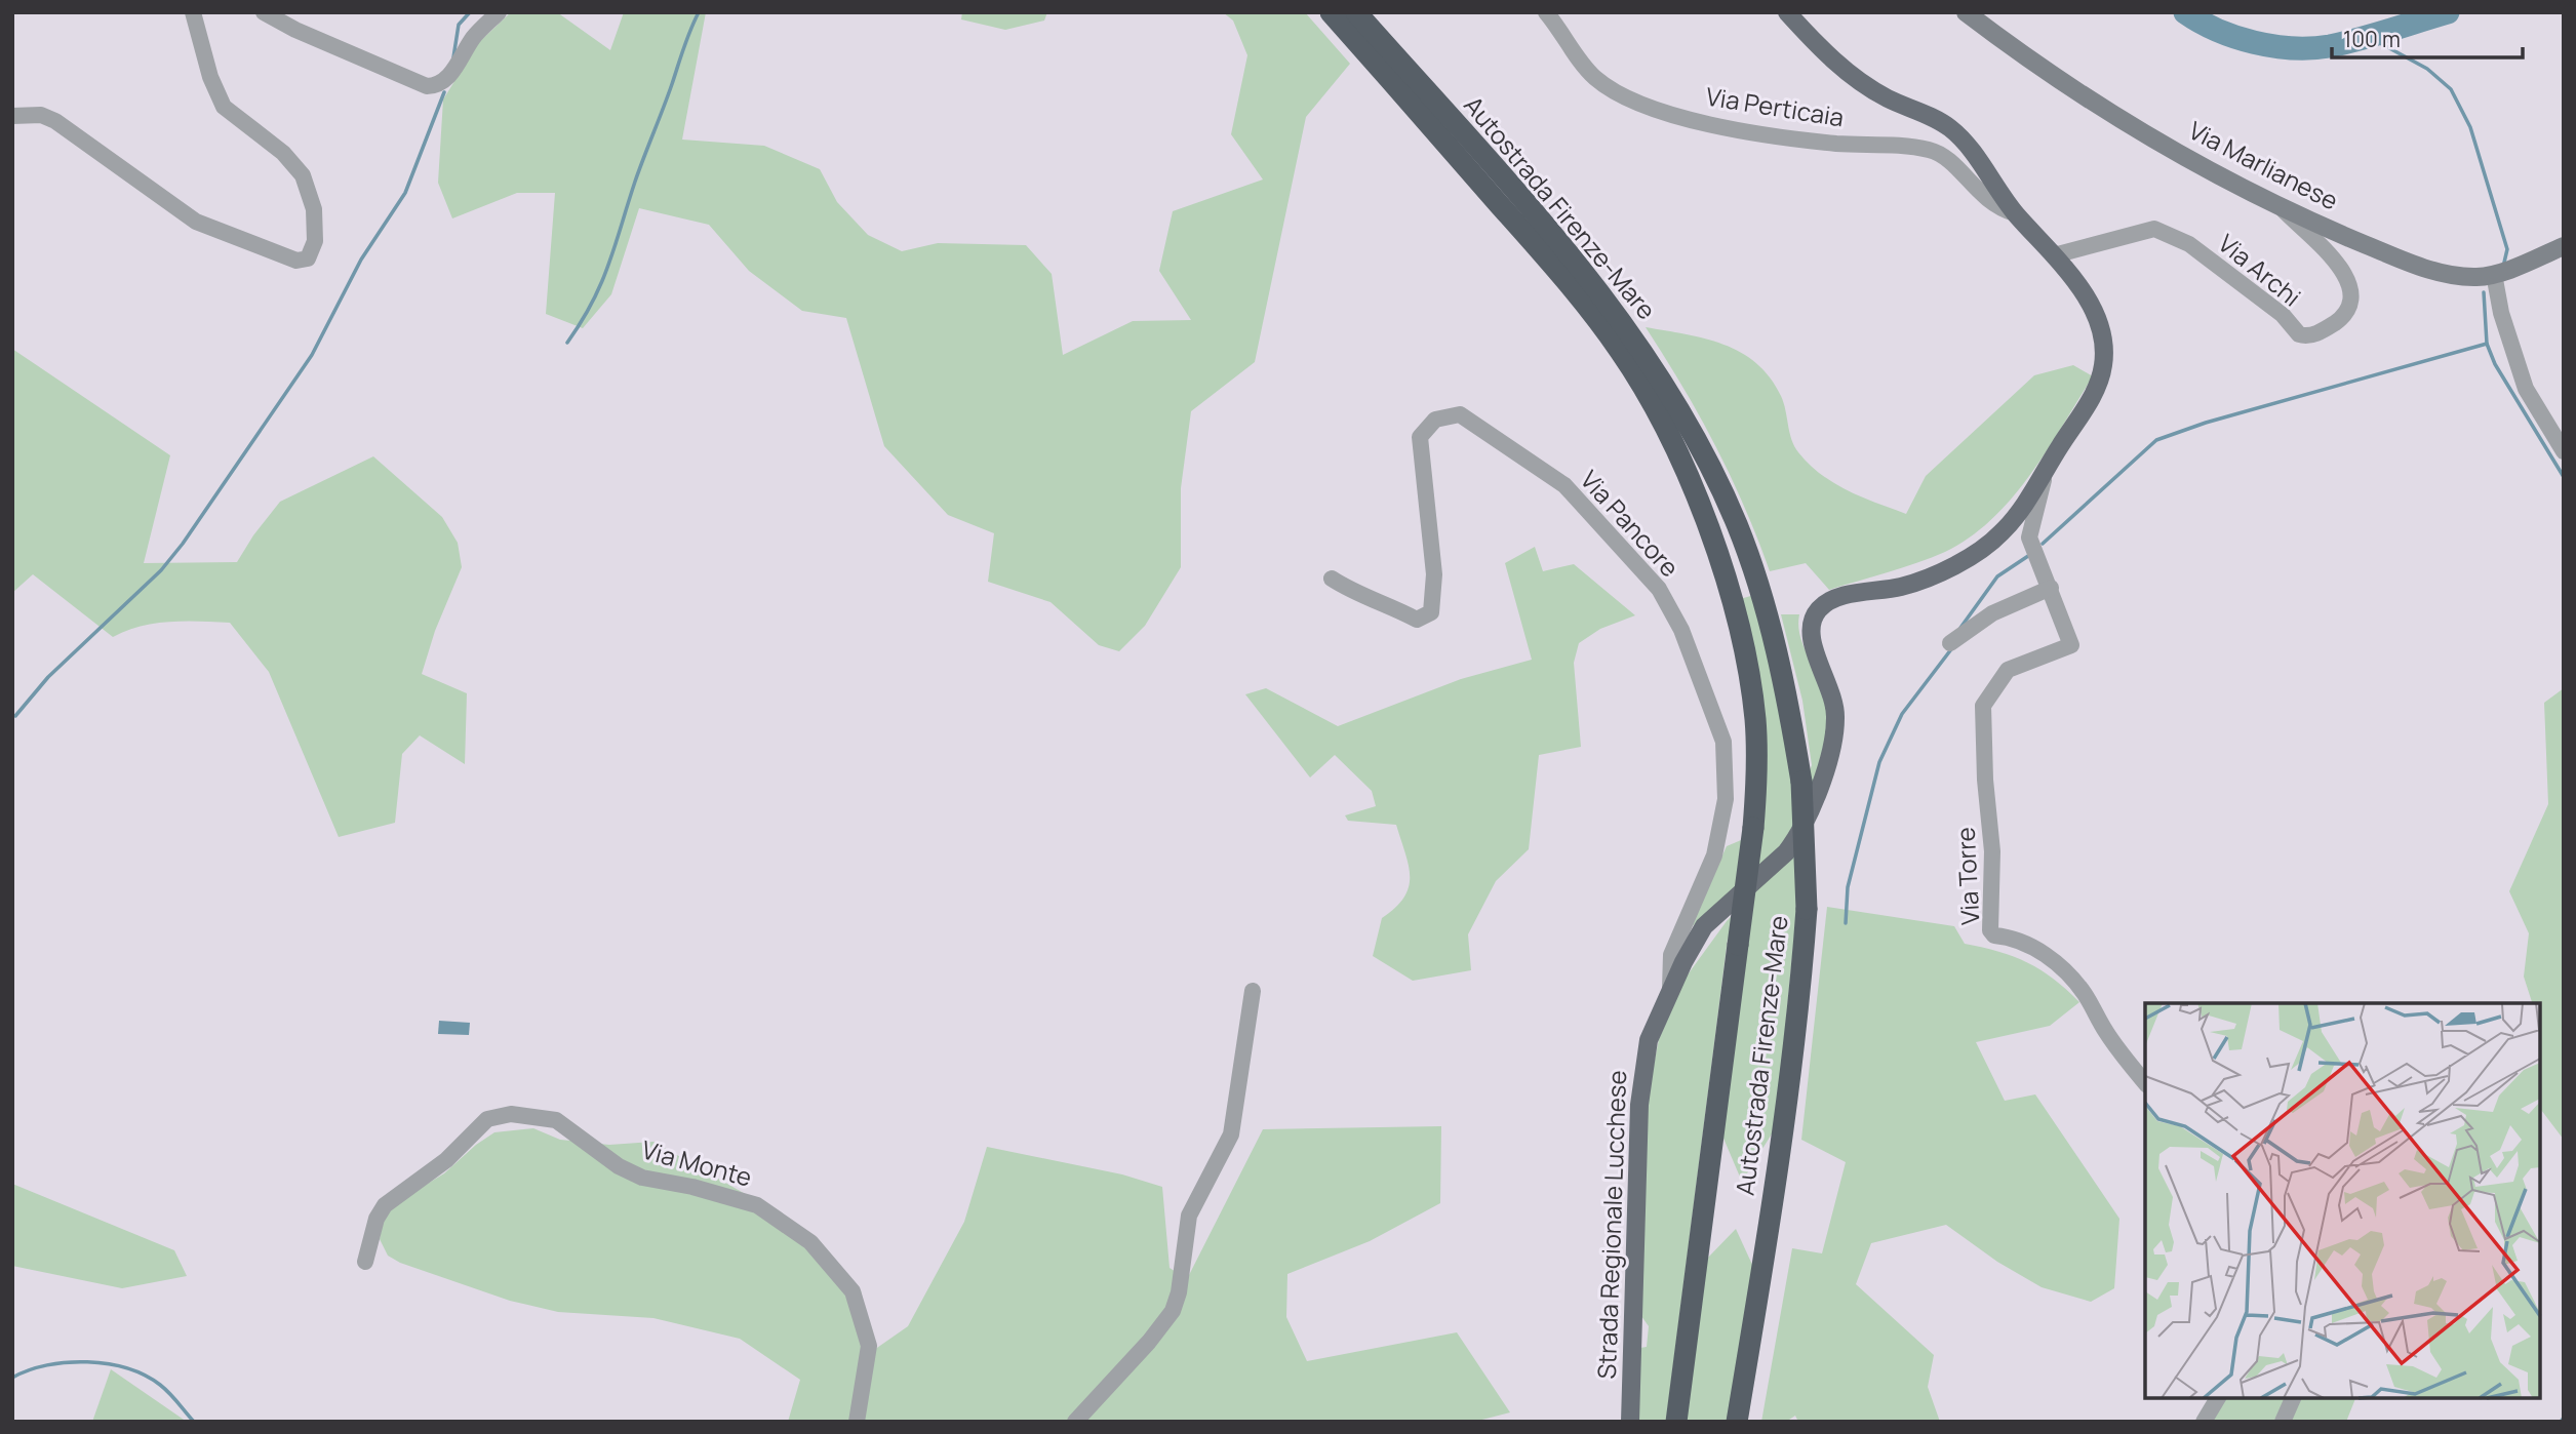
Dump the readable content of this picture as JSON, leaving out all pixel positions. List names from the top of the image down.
{
  "streets": {
    "highway": ["Autostrada Firenze-Mare"],
    "main road": ["Strada Regionale Lucchese"],
    "street": [
      "Via Perticaia",
      "Via Marlianese",
      "Via Archi",
      "Via Pancore",
      "Via Torre",
      "Via Monte"
    ]
  },
  "crossings": [
    ["Via Perticaia", "Strada Regionale Lucchese"],
    ["Via Marlianese", "Via Archi"],
    ["Via Archi", "Strada Regionale Lucchese"],
    ["Via Pancore", "Strada Regionale Lucchese"]
  ],
  "scale_bar": "100 m"
}
